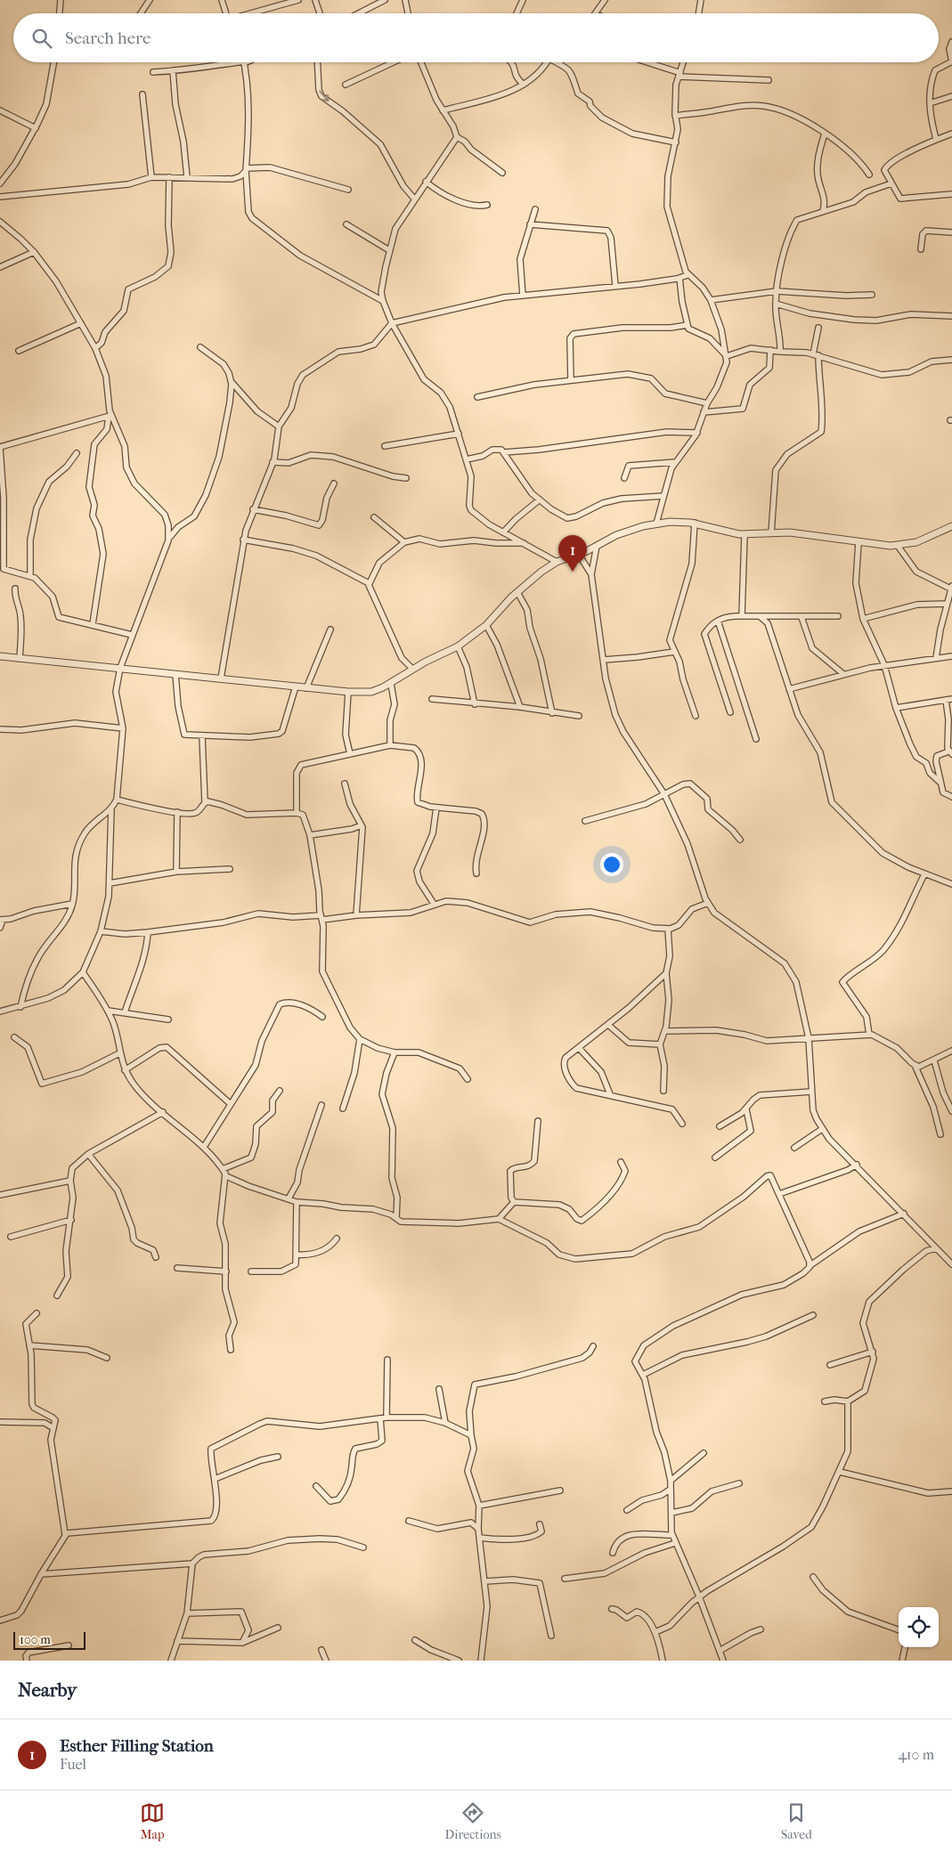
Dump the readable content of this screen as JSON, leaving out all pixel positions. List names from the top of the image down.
{
  "scale_bar": "100 m",
  "page": {
    "search": "Search here",
    "pins": "1",
    "scale": "100 m",
    "heading": "Nearby",
    "list": [
      {
        "mark": "1",
        "name": "Esther Filling Station",
        "note": "Fuel",
        "value": "410 m"
      }
    ],
    "nav": ["Map", "Directions", "Saved"]
  }
}
